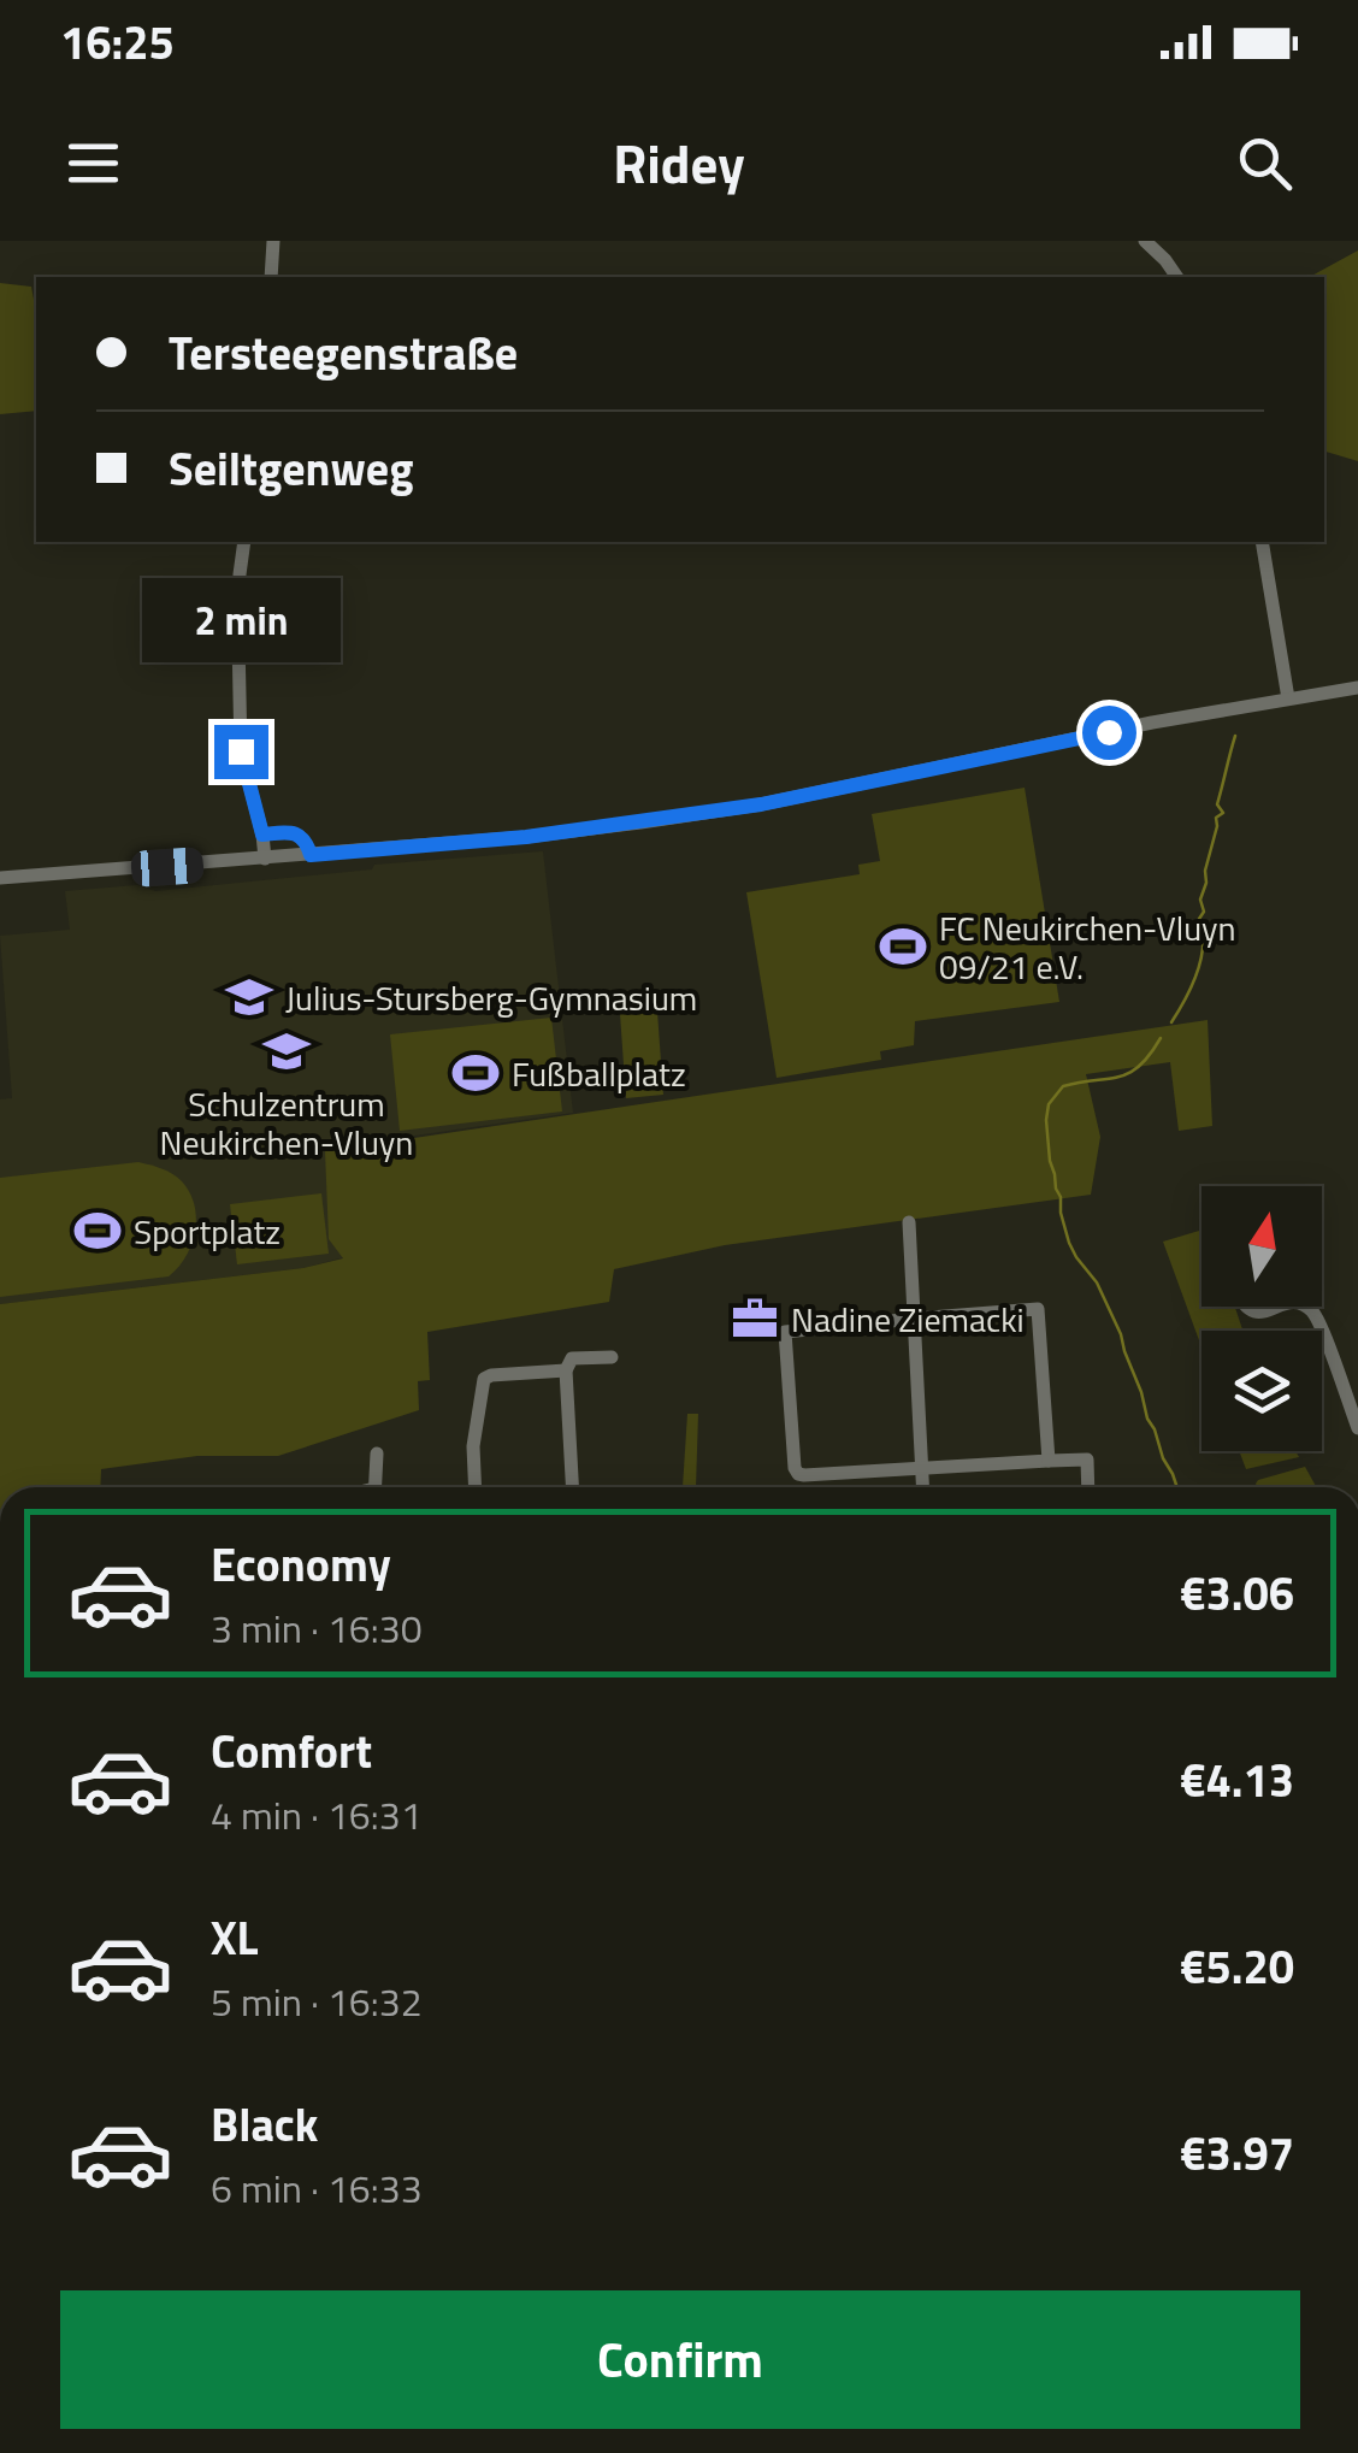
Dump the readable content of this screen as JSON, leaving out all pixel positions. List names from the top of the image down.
{
  "places": {
    "sports": ["FC Neukirchen-Vluyn 09/21 e.V.", "Fußballplatz", "Sportplatz"],
    "school or university": ["Julius-Stursberg-Gymnasium", "Schulzentrum Neukirchen-Vluyn"],
    "office": ["Nadine Ziemacki"]
  },
  "north": "top",
  "page": {
    "status": "16:25",
    "header": "Ridey",
    "banner": ["Tersteegenstraße", "Seiltgenweg"],
    "bubble": "2 min",
    "list": [
      {
        "name": "Economy",
        "note": "3 min · 16:30",
        "value": "€3.06"
      },
      {
        "name": "Comfort",
        "note": "4 min · 16:31",
        "value": "€4.13"
      },
      {
        "name": "XL",
        "note": "5 min · 16:32",
        "value": "€5.20"
      },
      {
        "name": "Black",
        "note": "6 min · 16:33",
        "value": "€3.97"
      }
    ],
    "buttons": "Confirm"
  }
}
